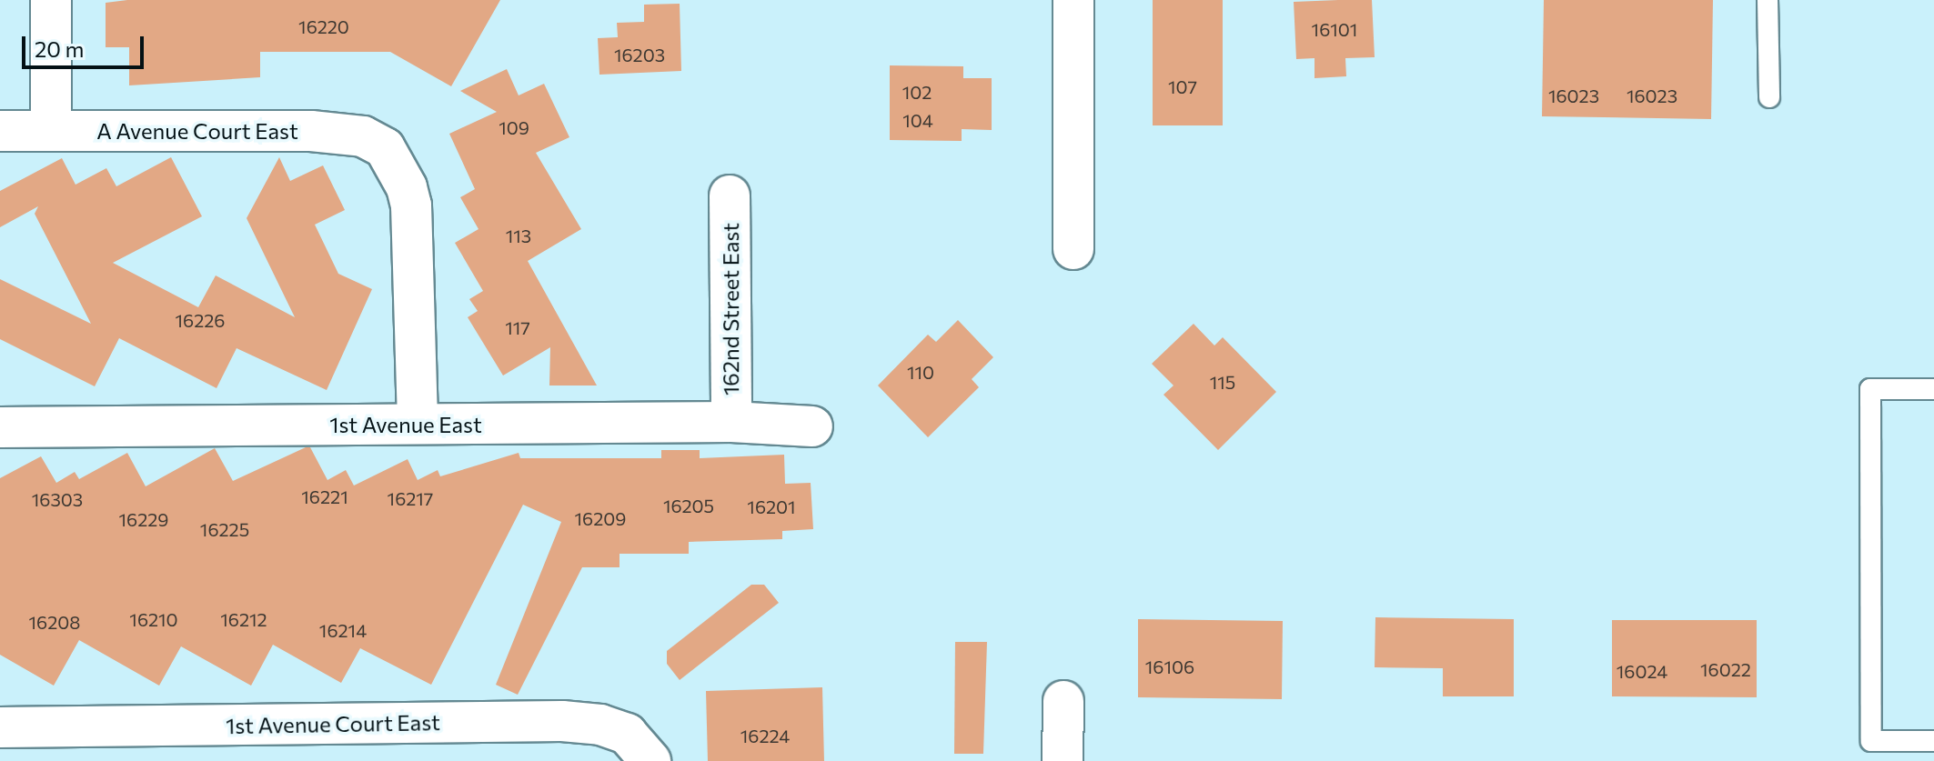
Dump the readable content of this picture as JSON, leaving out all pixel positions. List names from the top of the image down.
{
  "streets": {
    "street": [
      "A Avenue Court East",
      "162nd Street East",
      "1st Avenue East",
      "1st Avenue Court East"
    ]
  },
  "crossings": [
    ["A Avenue Court East", "1st Avenue East"],
    ["162nd Street East", "1st Avenue East"]
  ],
  "house_numbers": [
    "16220",
    "16101",
    "16203",
    "107",
    "102",
    "16023",
    "16023",
    "104",
    "109",
    "113",
    "16226",
    "117",
    "110",
    "115",
    "16221",
    "16217",
    "16303",
    "16205",
    "16201",
    "16209",
    "16229",
    "16225",
    "16210",
    "16212",
    "16208",
    "16214",
    "16106",
    "16022",
    "16024",
    "16224"
  ],
  "scale_bar": "20 m"
}
